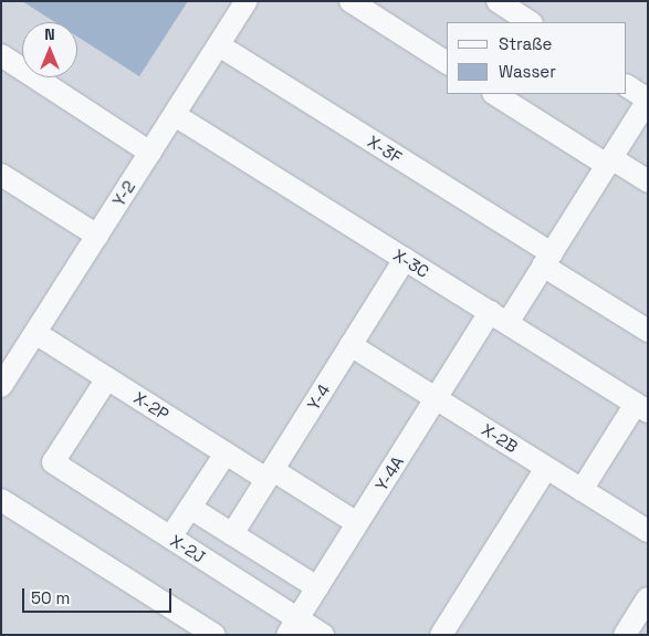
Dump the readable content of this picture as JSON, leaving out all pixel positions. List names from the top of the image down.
{
  "streets": {
    "street": [
      "X-3F",
      "Y-2",
      "X-3C",
      "Y-4",
      "X-2P",
      "X-2B",
      "Y-4A",
      "X-2J"
    ]
  },
  "crossings": [
    ["X-3F", "Y-2"],
    ["X-3F", "Y-4A"],
    ["Y-2", "X-3C"],
    ["Y-2", "X-2P"],
    ["X-3C", "Y-4"],
    ["X-3C", "Y-4A"],
    ["Y-4", "X-2P"],
    ["Y-4", "X-2B"],
    ["X-2P", "Y-4A"],
    ["X-2P", "X-2J"],
    ["X-2B", "Y-4A"],
    ["Y-4A", "X-2J"]
  ],
  "legend": ["Straße", "Wasser"],
  "scale_bar": "50 m",
  "north": "top"
}
